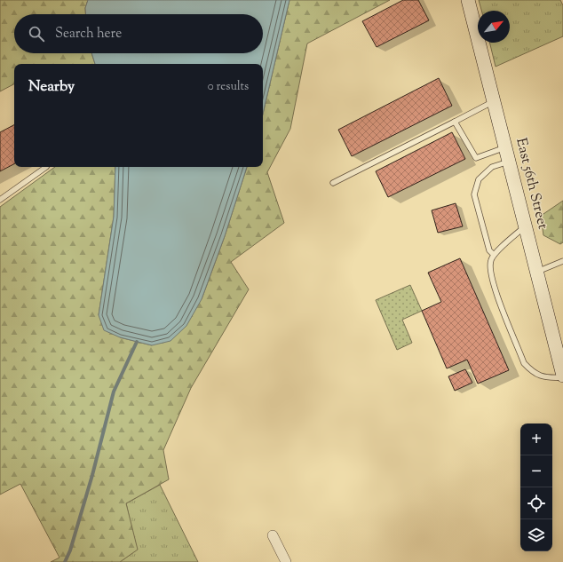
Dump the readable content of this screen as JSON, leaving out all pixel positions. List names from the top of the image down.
{
  "streets": {
    "street": ["East 56th Street"]
  },
  "north": "top right",
  "page": {
    "search": "Search here",
    "heading": ["Nearby", "0 results"],
    "map_buttons": ["+", "−"]
  }
}
